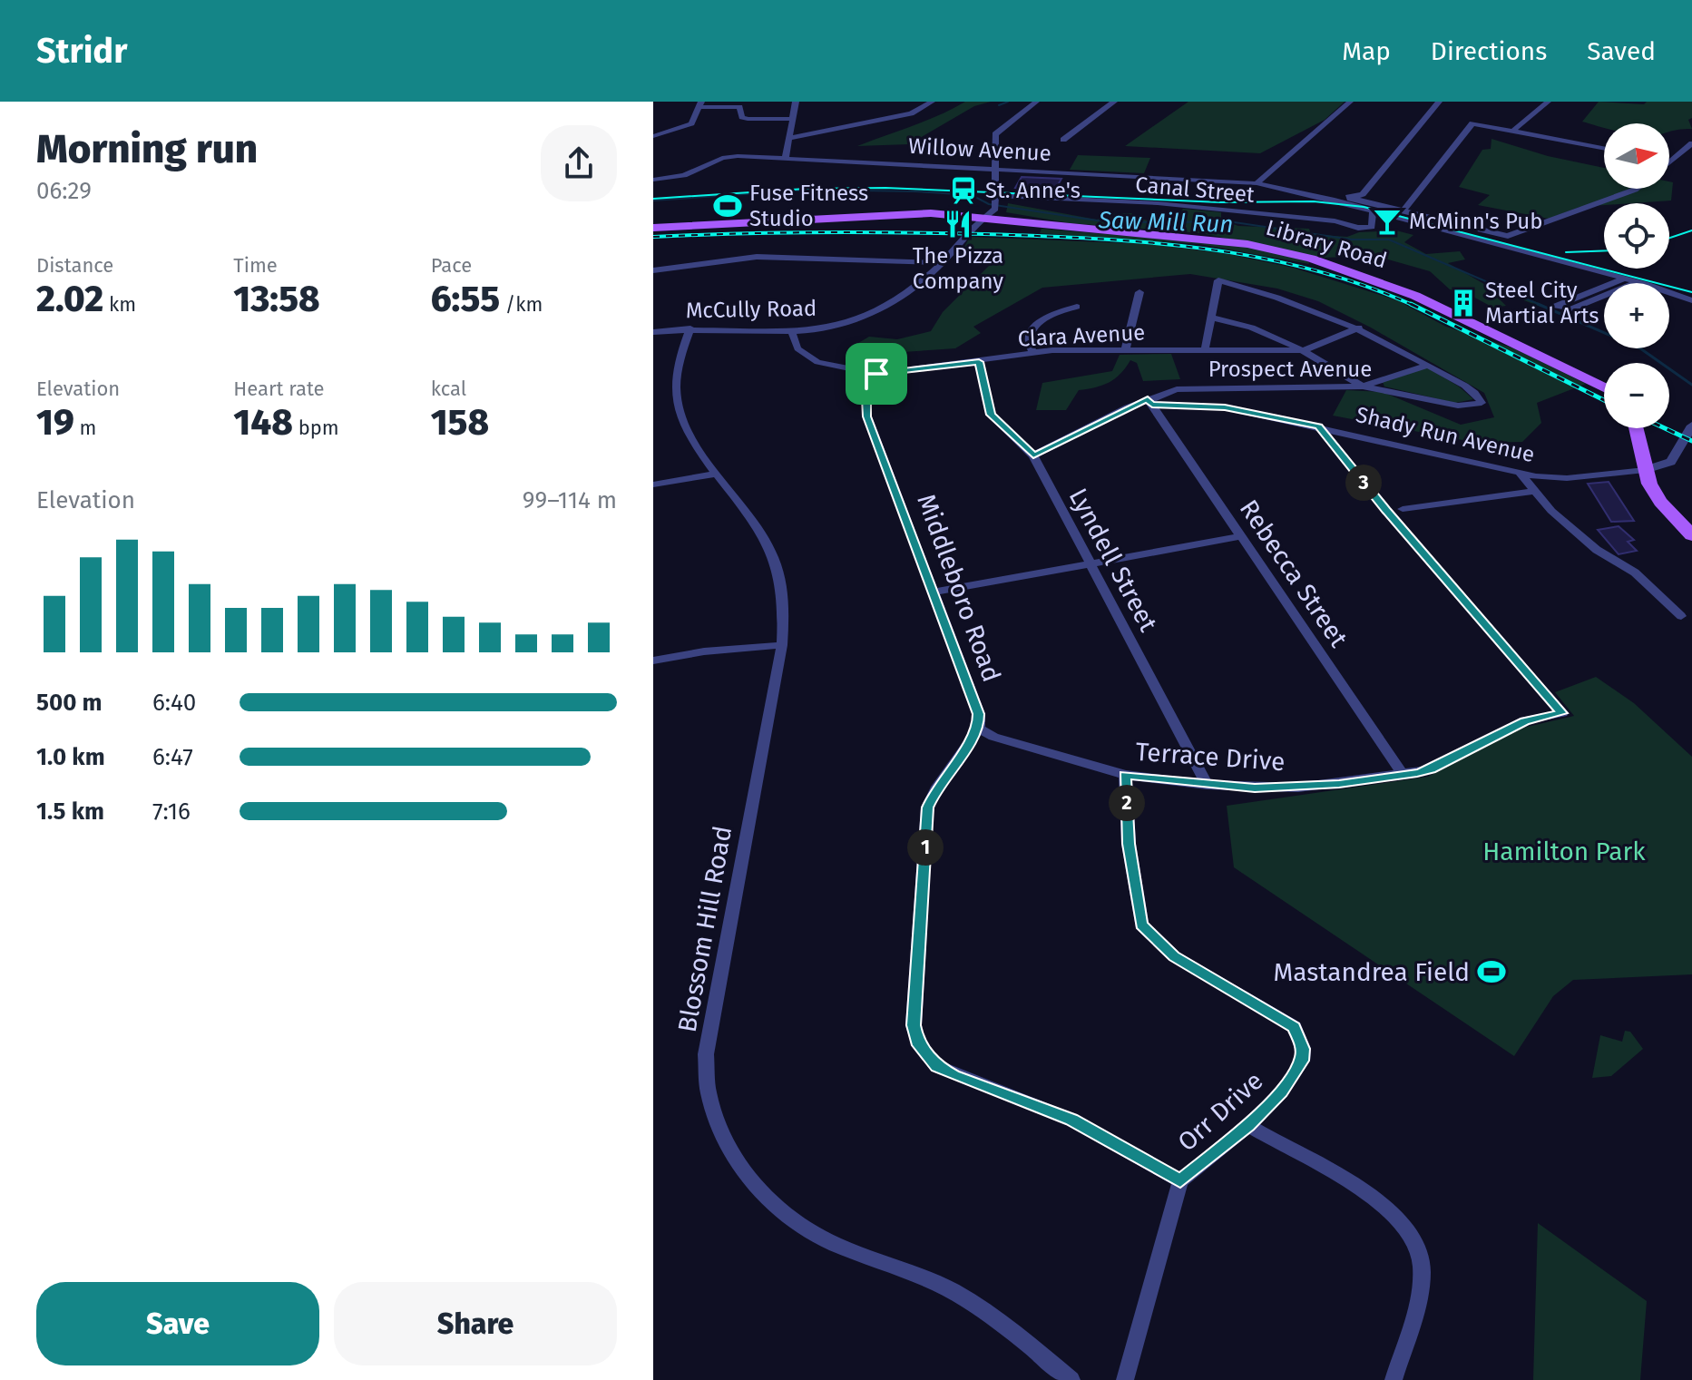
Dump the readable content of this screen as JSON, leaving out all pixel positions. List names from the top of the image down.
{
  "streets": {
    "main road": ["Library Road"],
    "street": [
      "Willow Avenue",
      "Canal Street",
      "McCully Road",
      "Clara Avenue",
      "Prospect Avenue",
      "Shady Run Avenue",
      "Lyndell Street",
      "Rebecca Street",
      "Middleboro Road",
      "Terrace Drive",
      "Blossom Hill Road",
      "Orr Drive"
    ]
  },
  "crossings": [
    ["Willow Avenue", "Canal Street"],
    ["Canal Street", "Library Road"],
    ["Canal Street", "McCully Road"],
    ["Library Road", "McCully Road"],
    ["McCully Road", "Clara Avenue"],
    ["McCully Road", "Blossom Hill Road"],
    ["Clara Avenue", "Lyndell Street"],
    ["Clara Avenue", "Middleboro Road"],
    ["Prospect Avenue", "Shady Run Avenue"],
    ["Prospect Avenue", "Lyndell Street"],
    ["Prospect Avenue", "Rebecca Street"],
    ["Shady Run Avenue", "Rebecca Street"],
    ["Shady Run Avenue", "Terrace Drive"],
    ["Lyndell Street", "Terrace Drive"],
    ["Rebecca Street", "Terrace Drive"],
    ["Middleboro Road", "Terrace Drive"],
    ["Terrace Drive", "Orr Drive"]
  ],
  "water": ["Saw Mill Run"],
  "parks": ["Hamilton Park"],
  "places": {
    "station": ["St. Anne's"],
    "sports": ["Fuse Fitness Studio", "Mastandrea Field"],
    "bar": ["McMinn's Pub"],
    "restaurant": ["The Pizza Company"],
    "building": ["Steel City Martial Arts"]
  },
  "north": "right",
  "page": {
    "header": "Stridr",
    "nav": ["Map", "Directions", "Saved"],
    "heading": ["Morning run", "06:29"],
    "map_buttons": ["+", "−"],
    "stats": [
      ["Distance", "2.02 km"],
      ["Time", "13:58"],
      ["Pace", "6:55 /km"],
      ["Elevation", "19 m"],
      ["Heart rate", "148 bpm"],
      ["kcal", "158"]
    ],
    "pins": ["3", "2", "1"],
    "chart": ["Elevation", "99–114 m"],
    "list": [
      {
        "name": "500 m",
        "note": "6:40"
      },
      {
        "name": "1.0 km",
        "note": "6:47"
      },
      {
        "name": "1.5 km",
        "note": "7:16"
      }
    ],
    "buttons": ["Save", "Share"]
  }
}
